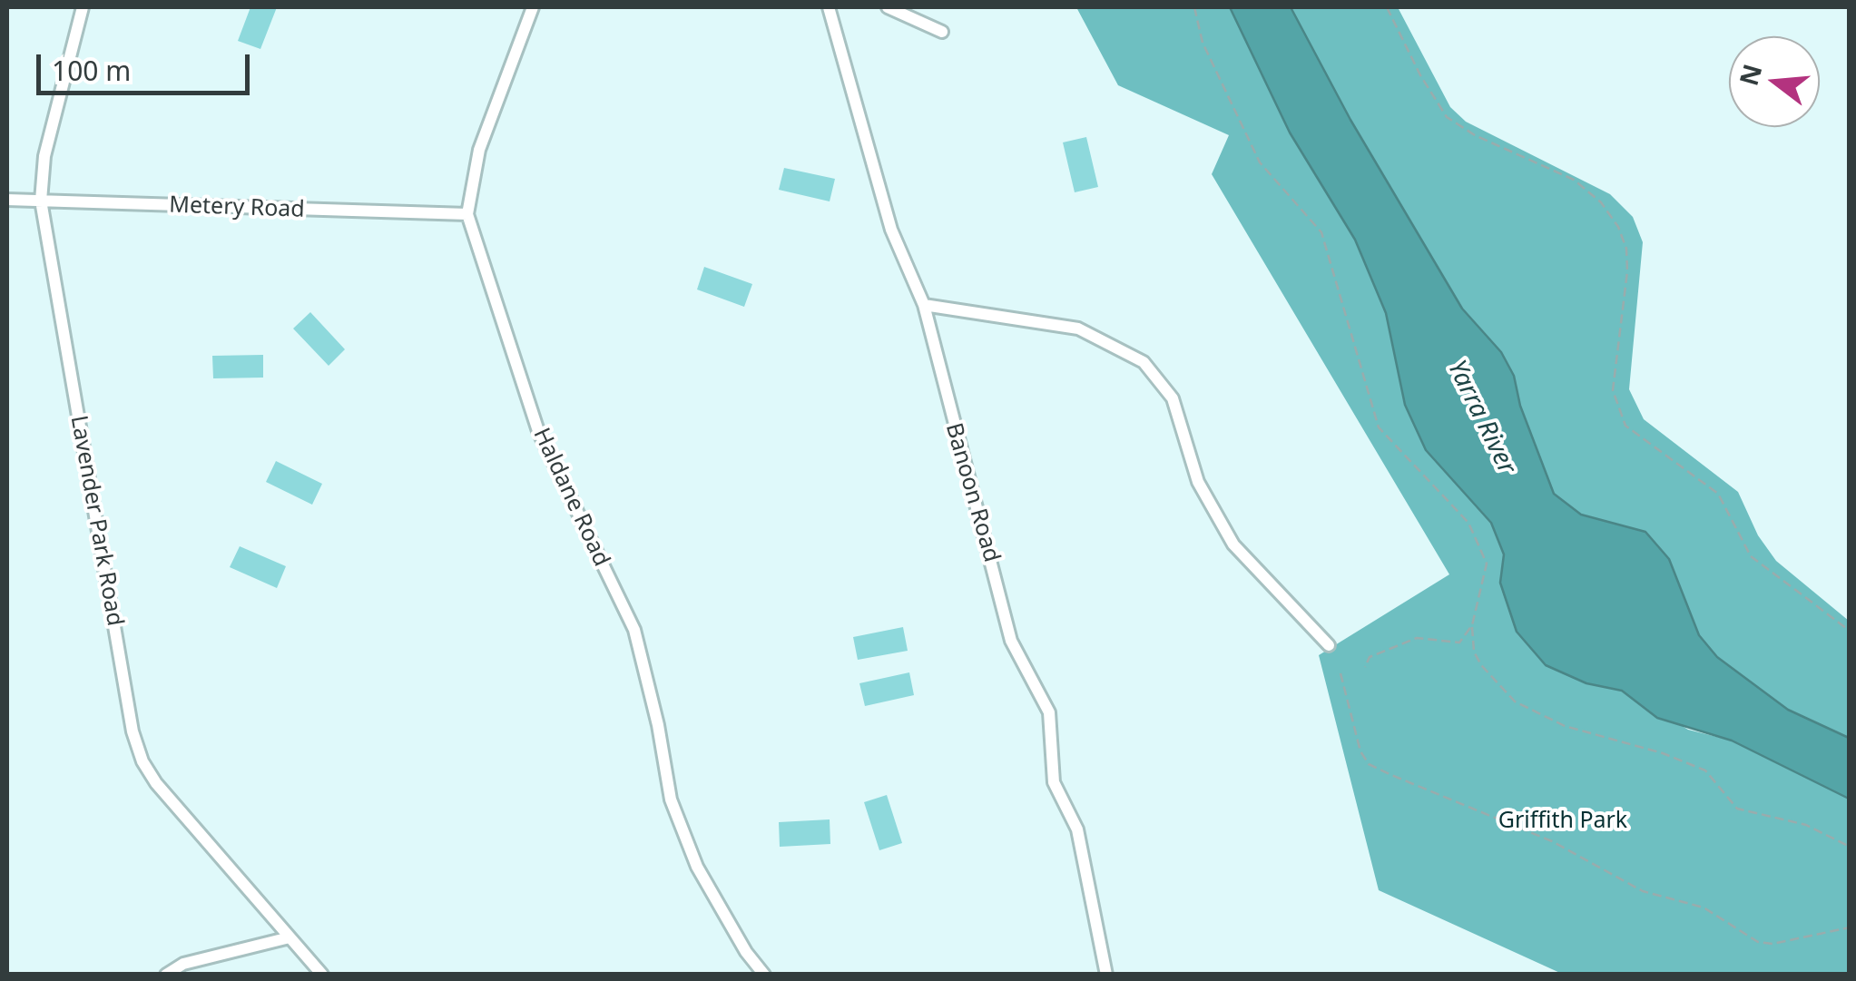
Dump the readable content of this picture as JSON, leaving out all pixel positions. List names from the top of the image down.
{
  "streets": {
    "street": [
      "Metery Road",
      "Banoon Road",
      "Haldane Road",
      "Lavender Park Road"
    ]
  },
  "crossings": [
    ["Metery Road", "Haldane Road"],
    ["Metery Road", "Lavender Park Road"]
  ],
  "water": ["Yarra River"],
  "parks": ["Griffith Park"],
  "scale_bar": "100 m",
  "north": "left"
}
